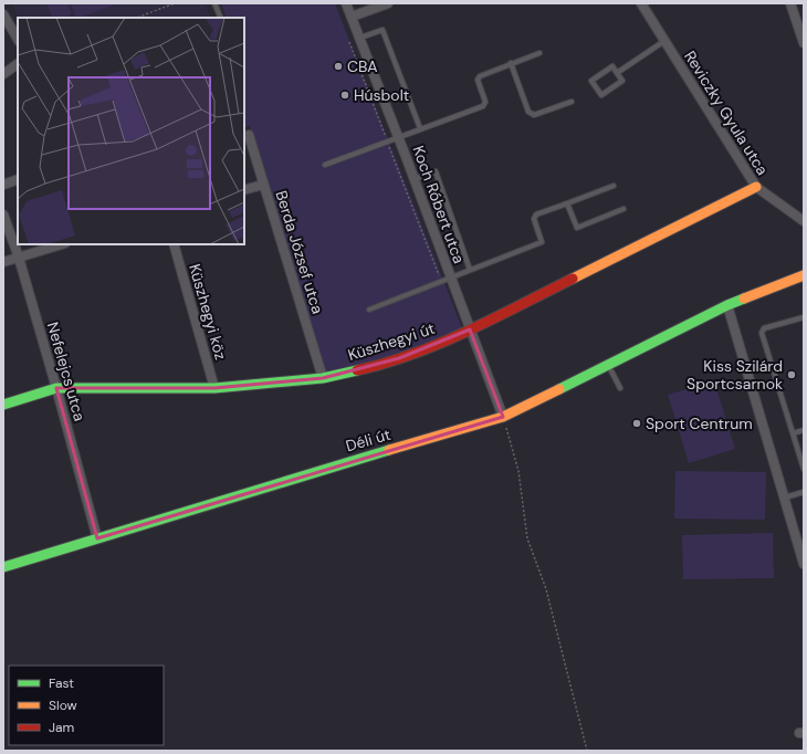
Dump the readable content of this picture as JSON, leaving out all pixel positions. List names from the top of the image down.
{
  "streets": {
    "street": [
      "Reviczky Gyula utca",
      "Koch Róbert utca",
      "Berda József utca",
      "Küszhegyi köz",
      "Küszhegyi út",
      "Nefelejcs utca",
      "Déli út"
    ]
  },
  "crossings": [
    ["Reviczky Gyula utca", "Küszhegyi út"],
    ["Koch Róbert utca", "Küszhegyi út"],
    ["Koch Róbert utca", "Déli út"],
    ["Berda József utca", "Küszhegyi út"],
    ["Küszhegyi köz", "Küszhegyi út"],
    ["Küszhegyi út", "Nefelejcs utca"],
    ["Nefelejcs utca", "Déli út"]
  ],
  "places": [
    "CBA",
    "Húsbolt",
    "Kiss Szilárd Sportcsarnok",
    "Sport Centrum"
  ],
  "legend": ["Fast", "Slow", "Jam"]
}
